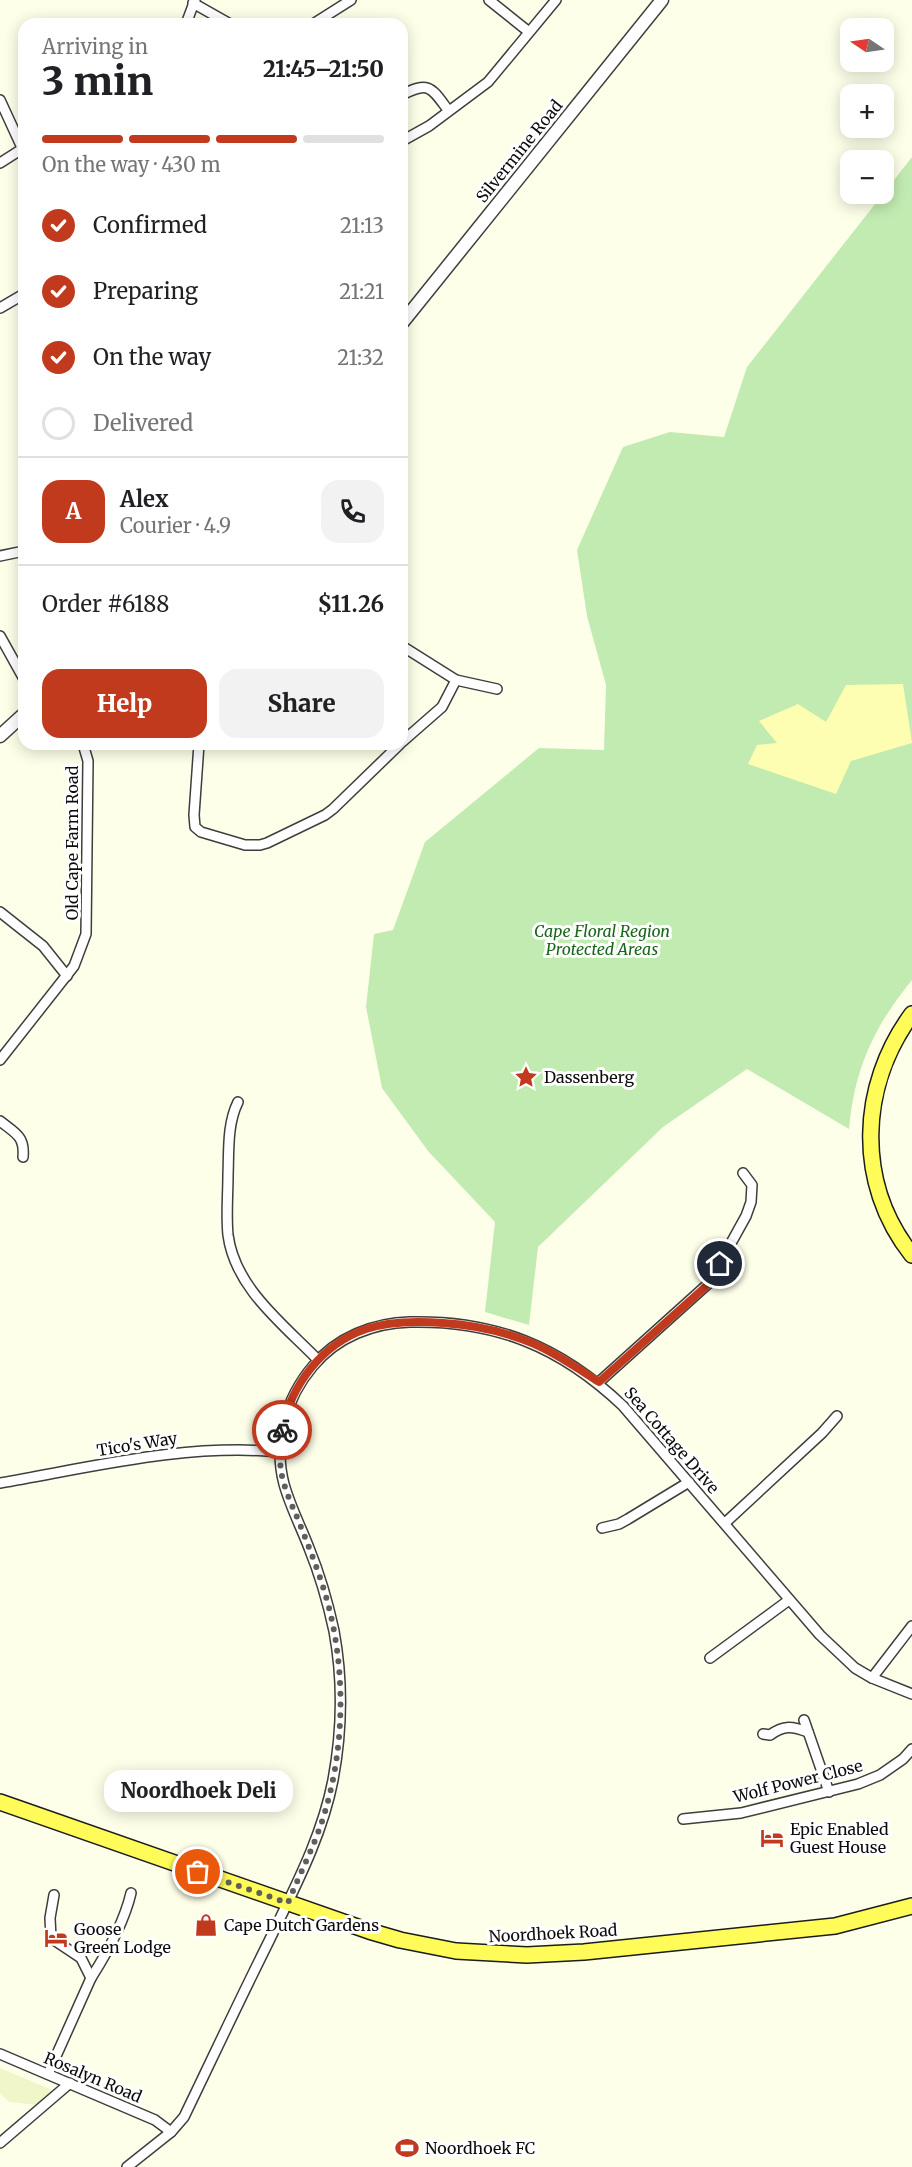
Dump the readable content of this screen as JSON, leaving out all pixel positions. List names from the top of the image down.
{
  "streets": {
    "main road": ["Noordhoek Road"],
    "street": [
      "Silvermine Road",
      "Old Cape Farm Road",
      "Sea Cottage Drive",
      "Tico's Way",
      "Wolf Power Close",
      "Rosalyn Road"
    ]
  },
  "crossings": [
    ["Sea Cottage Drive", "Tico's Way"],
    ["Sea Cottage Drive", "Noordhoek Road"],
    ["Sea Cottage Drive", "Rosalyn Road"]
  ],
  "parks": ["Cape Floral Region Protected Areas"],
  "places": {
    "place": ["Dassenberg"],
    "hotel": ["Epic Enabled Guest House", "Goose Green Lodge"],
    "other": ["Noordhoek Deli"],
    "shop": ["Cape Dutch Gardens"],
    "sports": ["Noordhoek FC"]
  },
  "north": "left",
  "page": {
    "map_buttons": ["+", "−"],
    "heading": ["3 min", "Arriving in", "21:45–21:50"],
    "panel": [
      "Alex",
      "Courier · 4.9",
      "Order #6188",
      "$11.26"
    ],
    "bar": "On the way · 430 m",
    "list": [
      ["Confirmed", "21:13"],
      ["Preparing", "21:21"],
      ["On the way", "21:32"],
      "Delivered"
    ],
    "round": "A",
    "buttons": ["Help", "Share"],
    "bubble": "Noordhoek Deli"
  }
}
